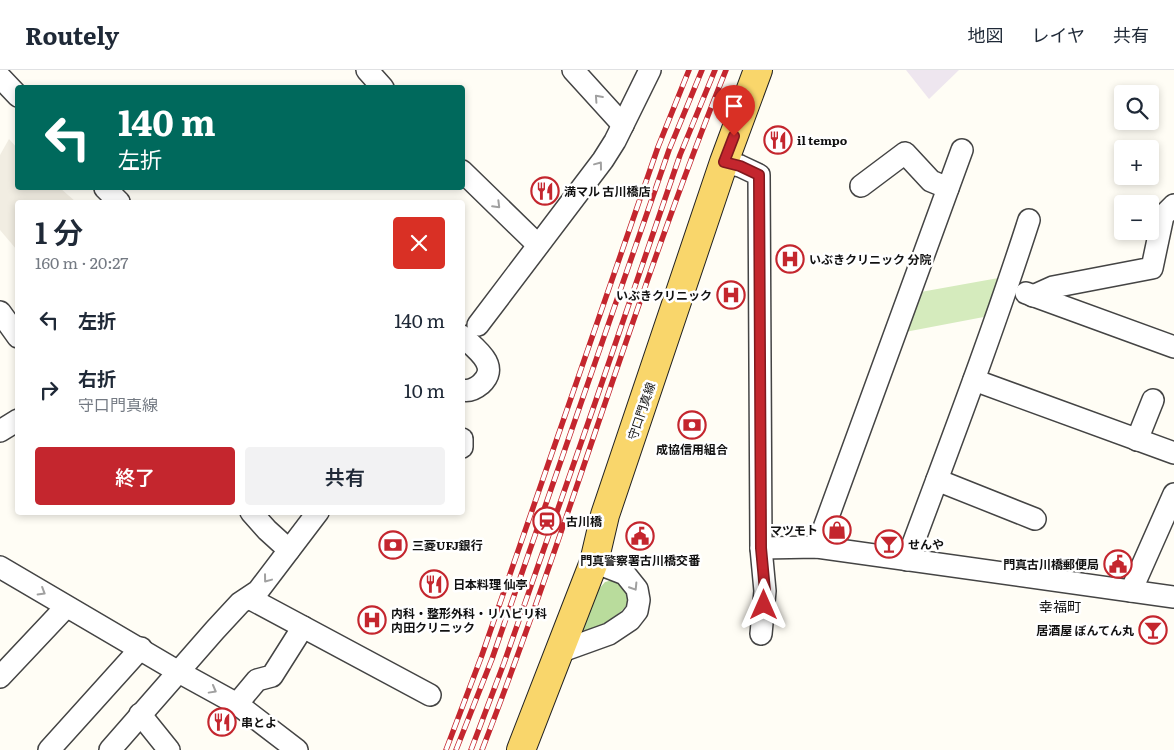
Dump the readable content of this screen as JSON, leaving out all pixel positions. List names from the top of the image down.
{
  "streets": {
    "main road": ["守口門真線"]
  },
  "districts": ["幸福町"],
  "places": {
    "restaurant": [
      "il tempo",
      "満マル 古川橋店",
      "日本料理 仙亭",
      "串とよ"
    ],
    "hospital": ["いぶきクリニック 分院", "いぶきクリニック", "内科・整形外科・リハビリ科 内田クリニック"],
    "bank": ["成協信用組合", "三菱UFJ銀行"],
    "station": ["古川橋"],
    "shop": ["マツモト"],
    "public building": ["門真警察署古川橋交番", "門真古川橋郵便局"],
    "bar": ["せんや", "居酒屋 ぼんてん丸"]
  },
  "page": {
    "header": "Routely",
    "nav": ["地図", "レイヤ", "共有"],
    "map_buttons": ["+", "−"],
    "turn": ["140 m", "左折"],
    "heading": ["1 分", "160 m · 20:27"],
    "list": [
      {
        "name": "左折",
        "value": "140 m"
      },
      {
        "name": "右折",
        "note": "守口門真線",
        "value": "10 m"
      }
    ],
    "buttons": ["終了", "共有"]
  }
}
